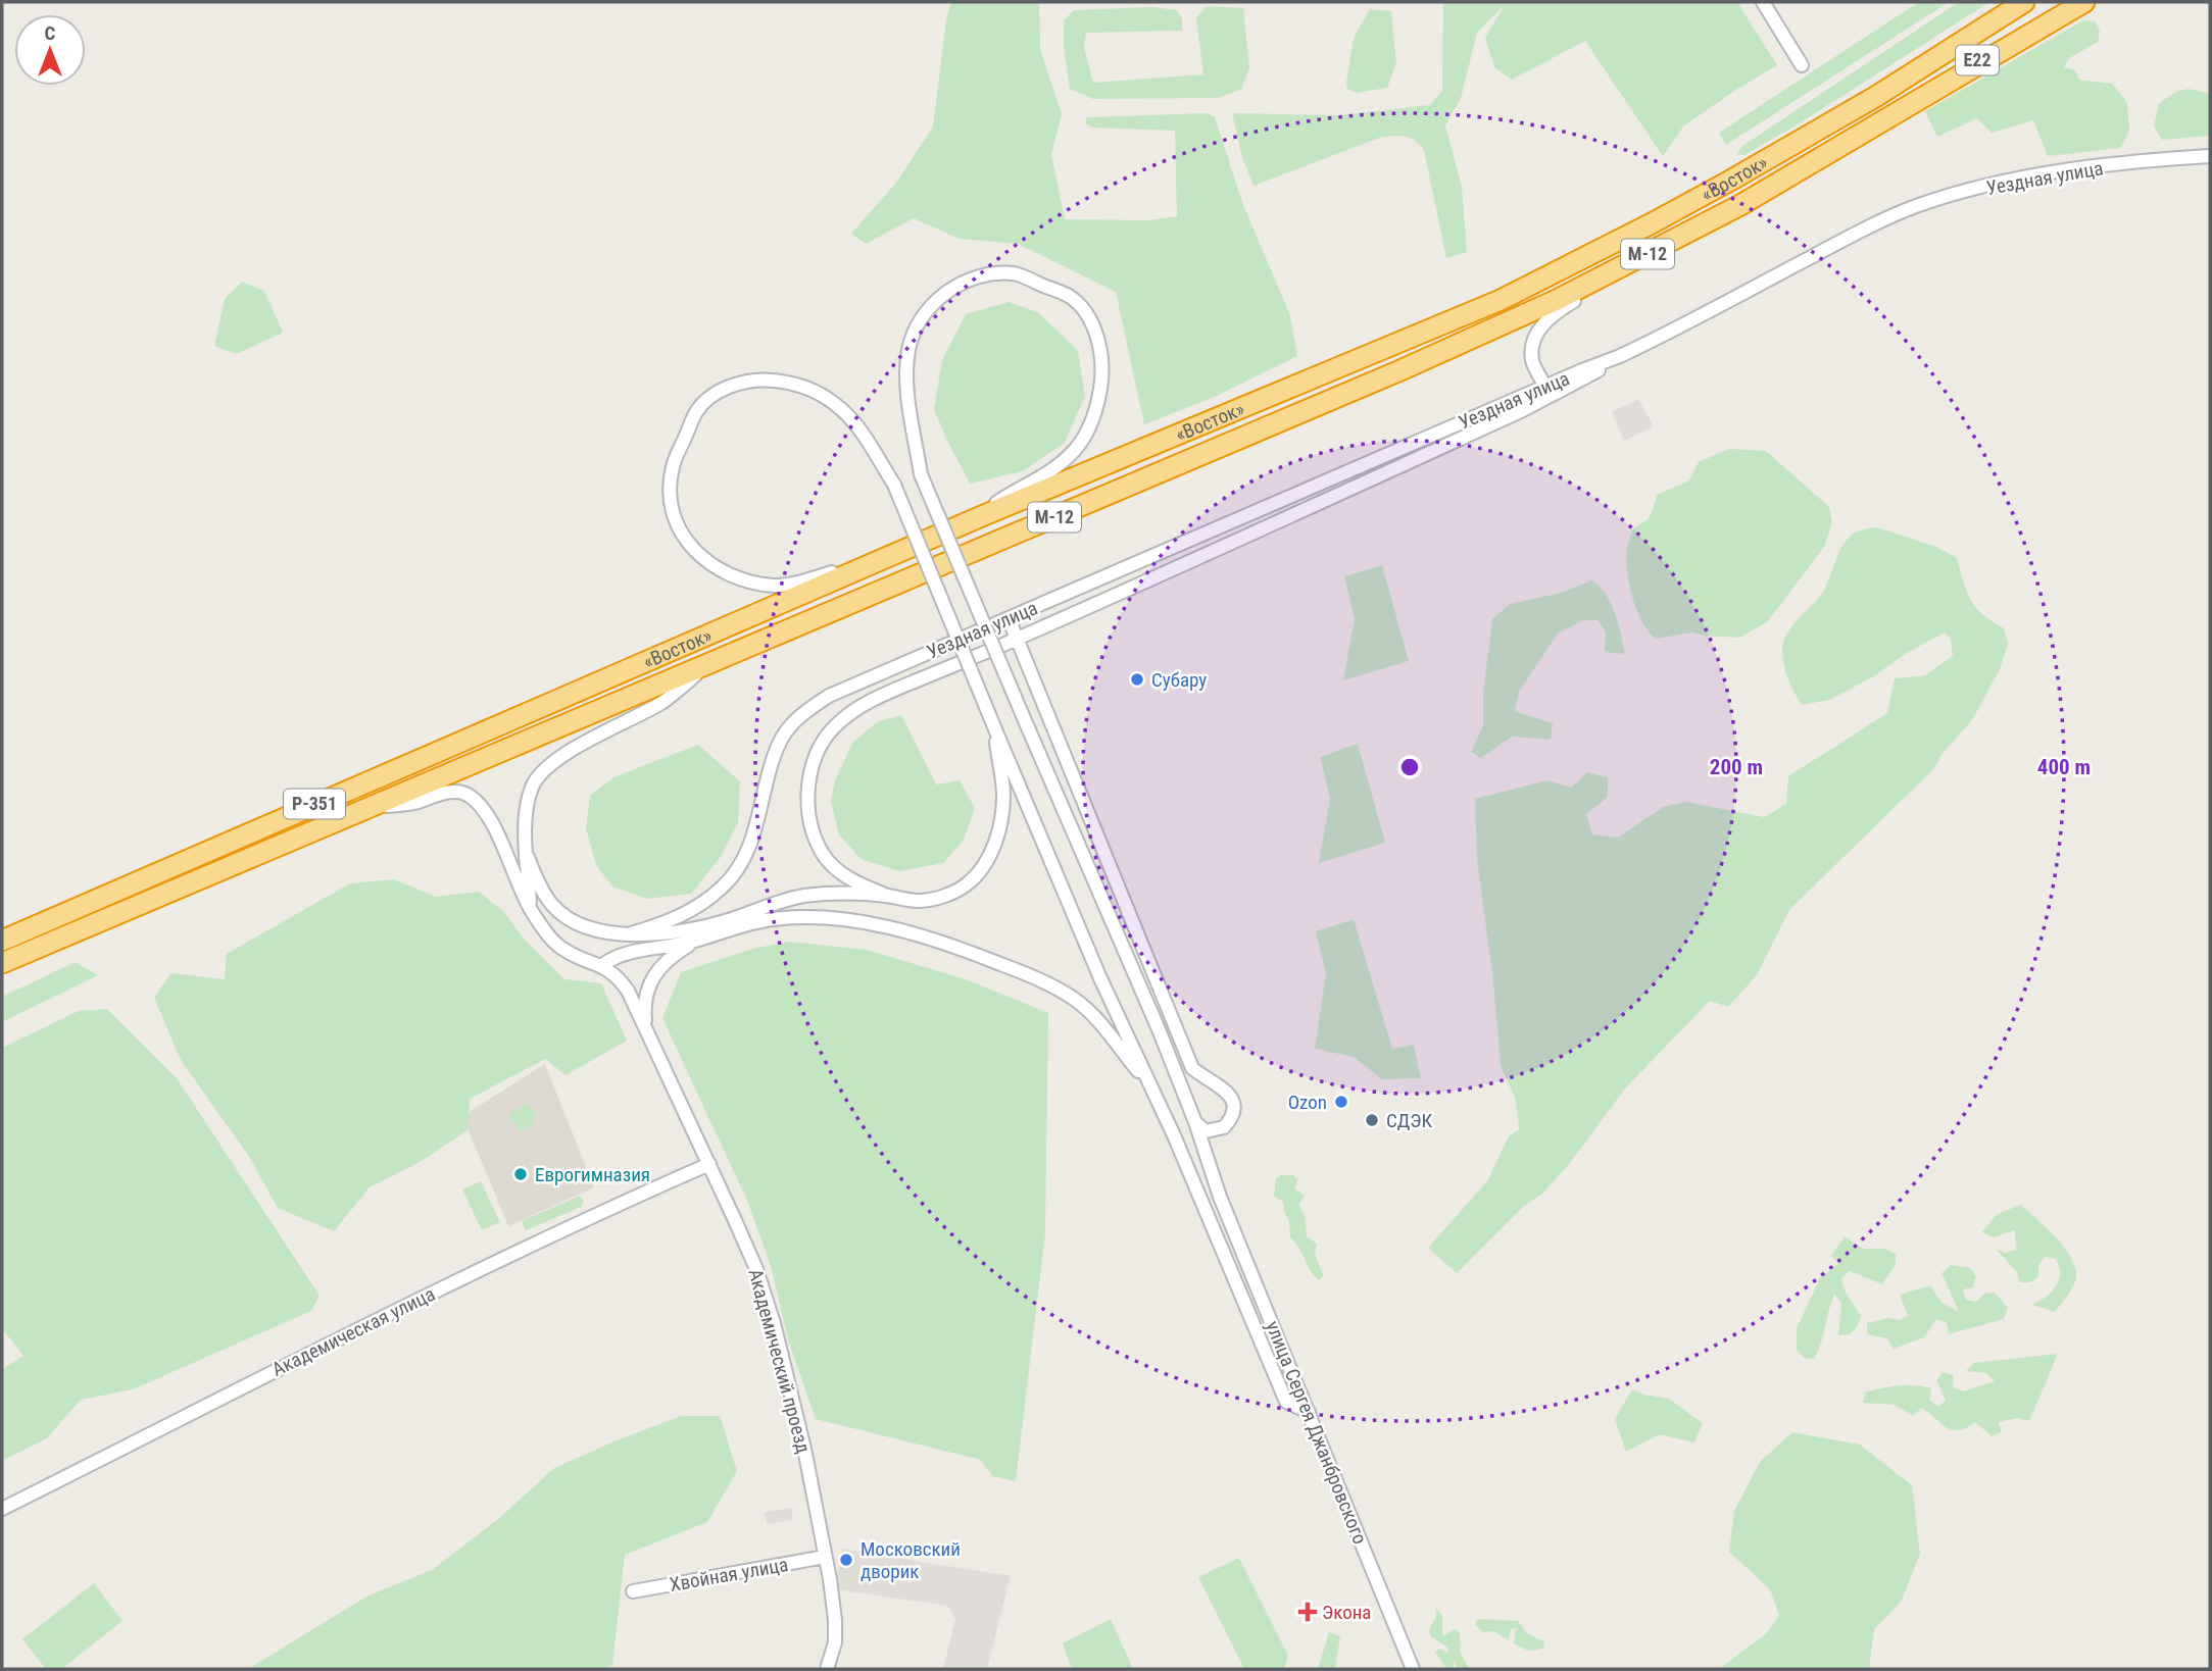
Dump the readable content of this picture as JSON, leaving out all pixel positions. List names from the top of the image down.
{
  "streets": {
    "highway": [
      "E22",
      "«Восток»",
      "М-12",
      "Р-351"
    ],
    "street": [
      "Уездная улица",
      "Академическая улица",
      "Академический проезд",
      "улица Сергея Джанбровского",
      "Хвойная улица"
    ]
  },
  "crossings": [
    ["E22", "«Восток»"],
    ["«Восток»", "Р-351"],
    ["«Восток»", "улица Сергея Джанбровского"],
    ["Академическая улица", "Академический проезд"],
    ["Академический проезд", "Хвойная улица"]
  ],
  "places": {
    "other": [
      "Субару",
      "Ozon",
      "СДЭК",
      "Еврогимназия",
      "Московский дворик"
    ],
    "health": ["Экона"]
  },
  "north": "top",
  "rings": ["200 m", "400 m"]
}
